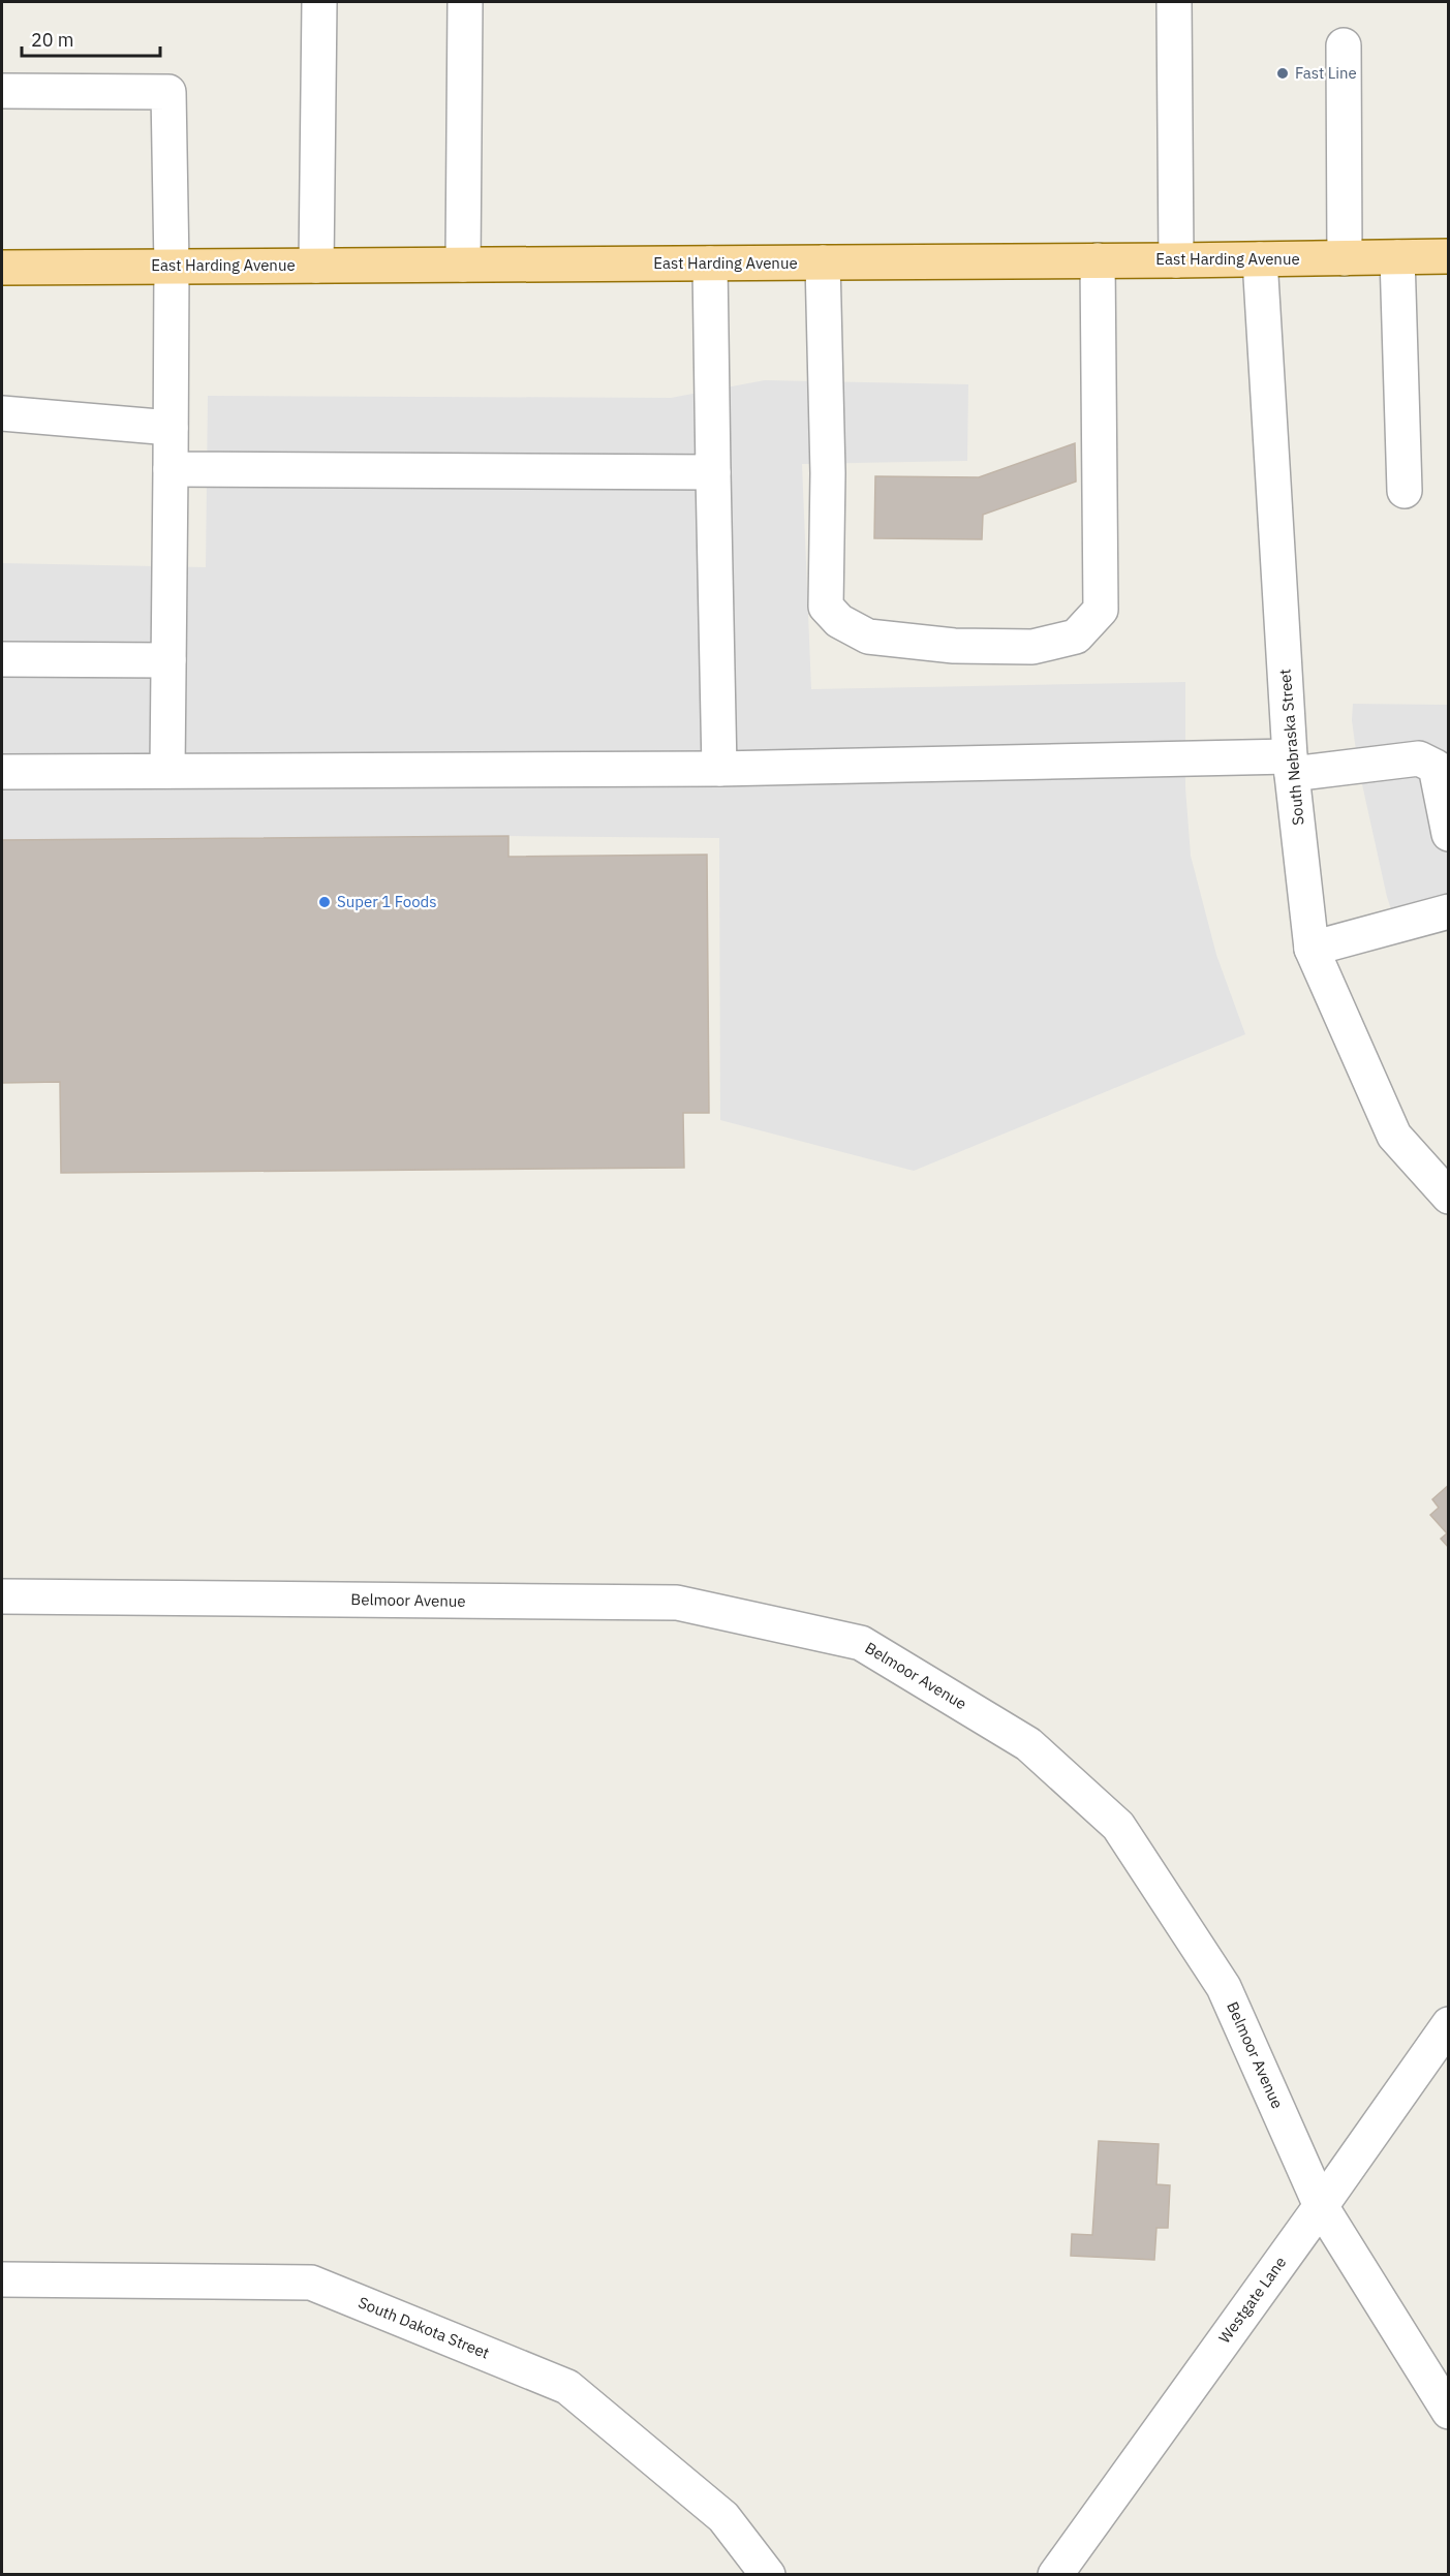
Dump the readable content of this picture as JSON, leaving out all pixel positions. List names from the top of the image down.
{
  "streets": {
    "main road": ["East Harding Avenue"],
    "street": [
      "South Nebraska Street",
      "Belmoor Avenue",
      "Westgate Lane",
      "South Dakota Street"
    ]
  },
  "crossings": [
    ["East Harding Avenue", "South Nebraska Street"],
    ["Belmoor Avenue", "Westgate Lane"]
  ],
  "places": ["Fast Line", "Super 1 Foods"],
  "scale_bar": "20 m"
}
